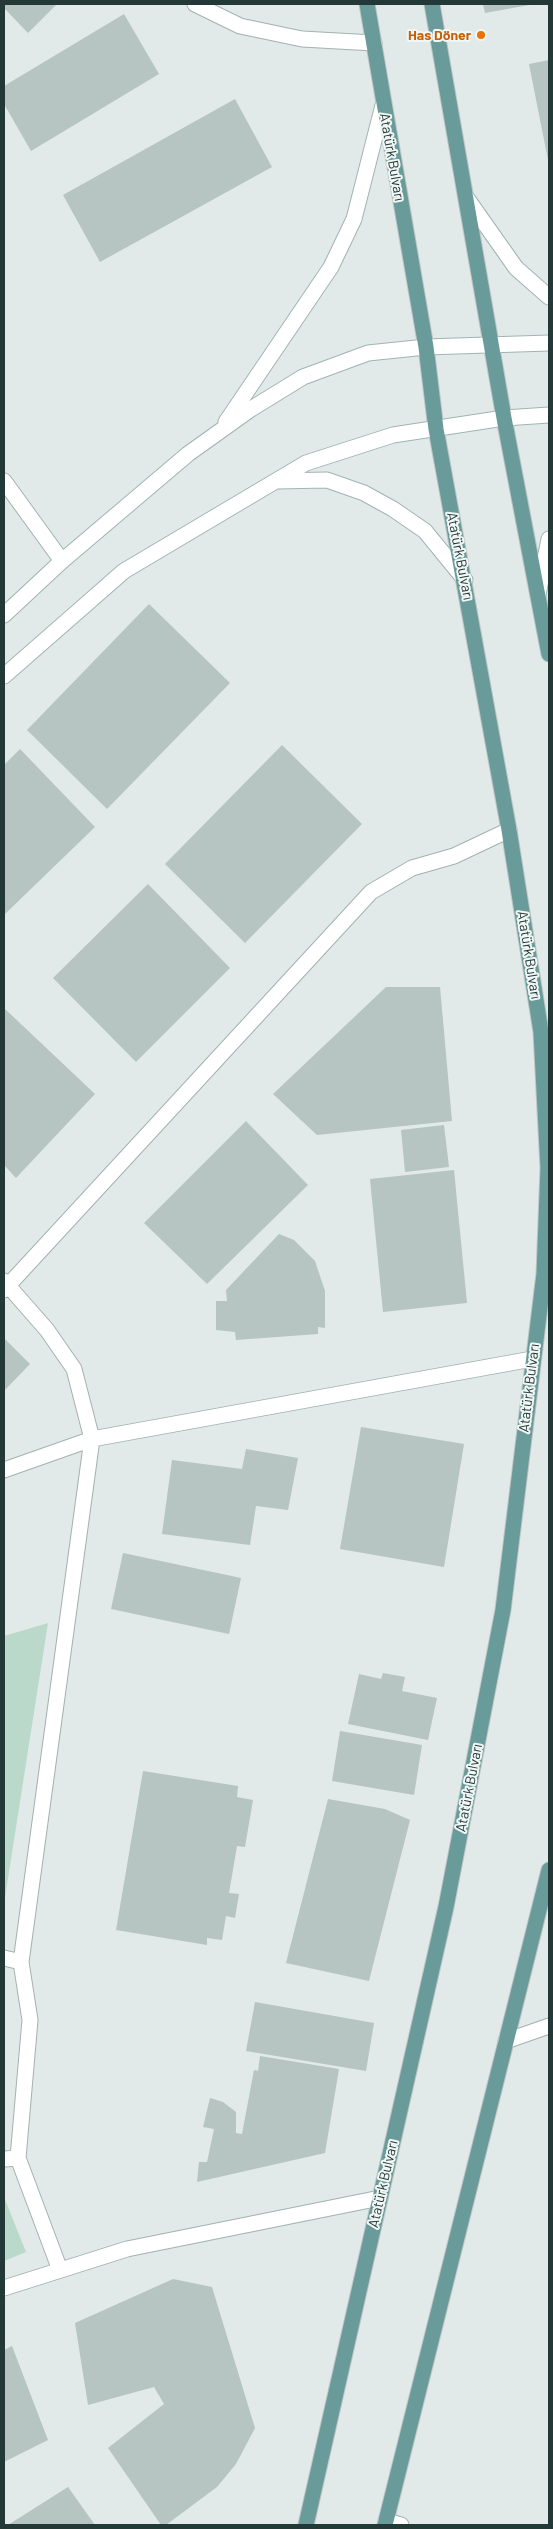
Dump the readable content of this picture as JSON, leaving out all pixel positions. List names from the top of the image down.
{
  "streets": {
    "main road": ["Atatürk Bulvarı"]
  },
  "places": ["Has Döner"]
}
